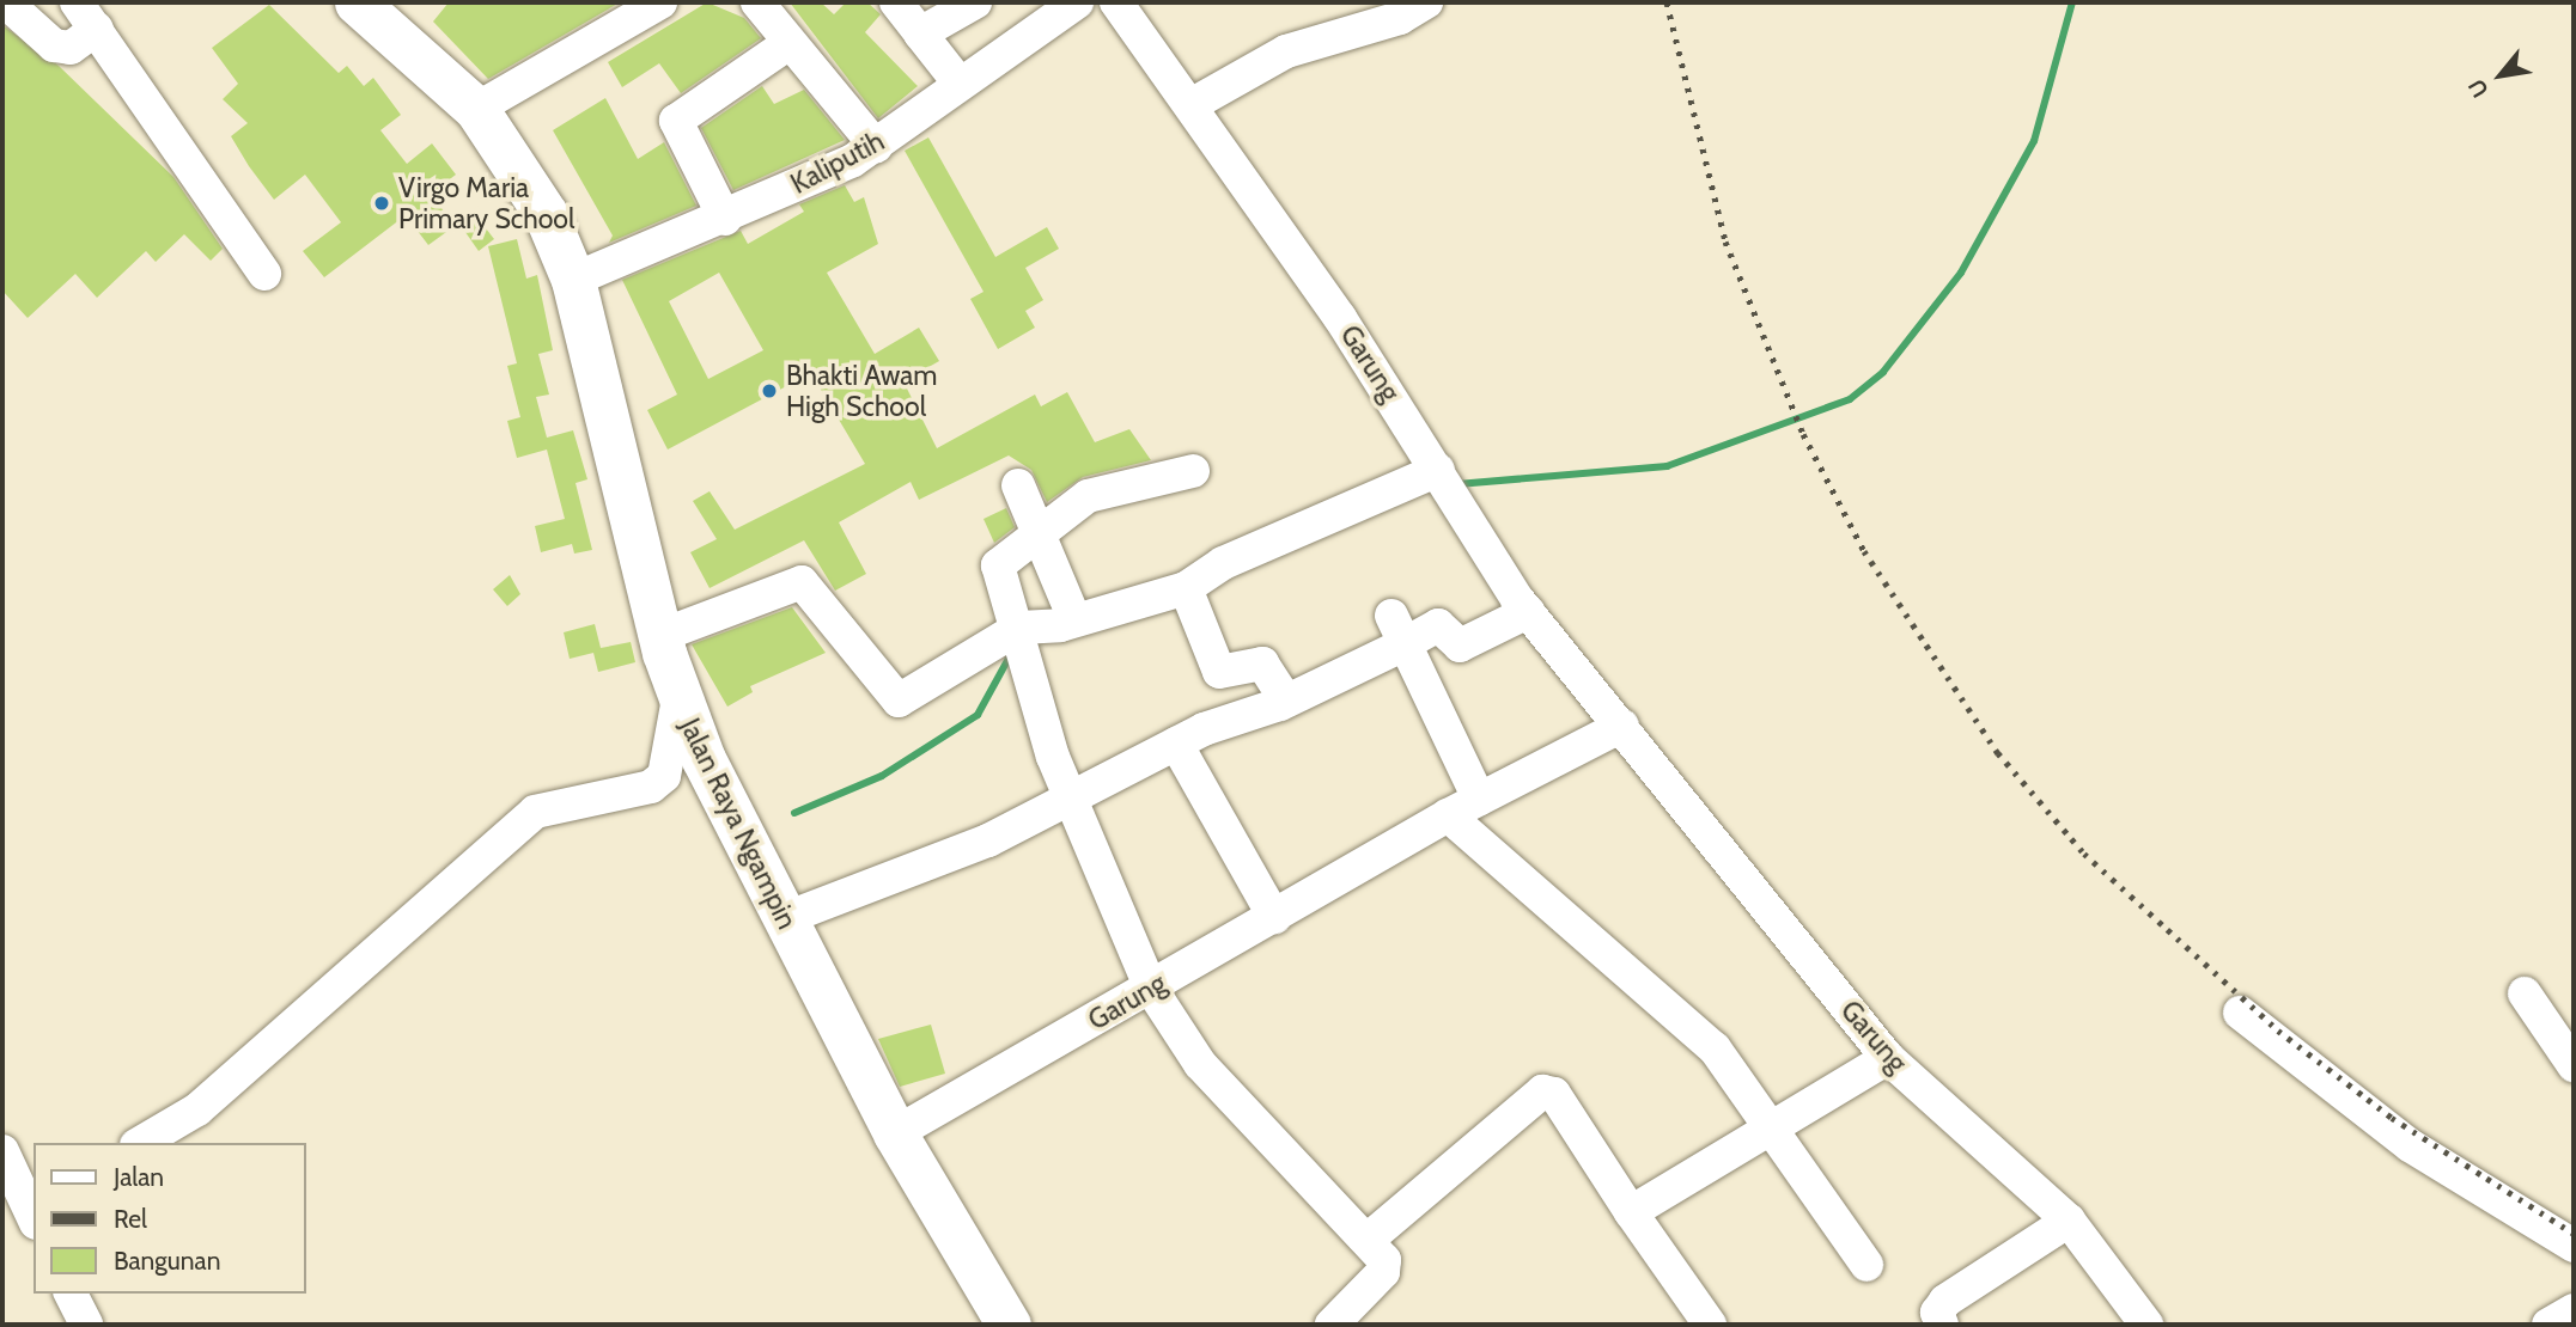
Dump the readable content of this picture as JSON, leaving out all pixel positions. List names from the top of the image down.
{
  "streets": {
    "main road": ["Jalan Raya Ngampin"],
    "street": ["Kaliputih", "Garung"]
  },
  "crossings": [
    ["Kaliputih", "Jalan Raya Ngampin"],
    ["Garung", "Jalan Raya Ngampin"]
  ],
  "places": ["Virgo Maria Primary School", "Bhakti Awam High School"],
  "legend": ["Jalan", "Rel", "Bangunan"],
  "north": "bottom left"
}
